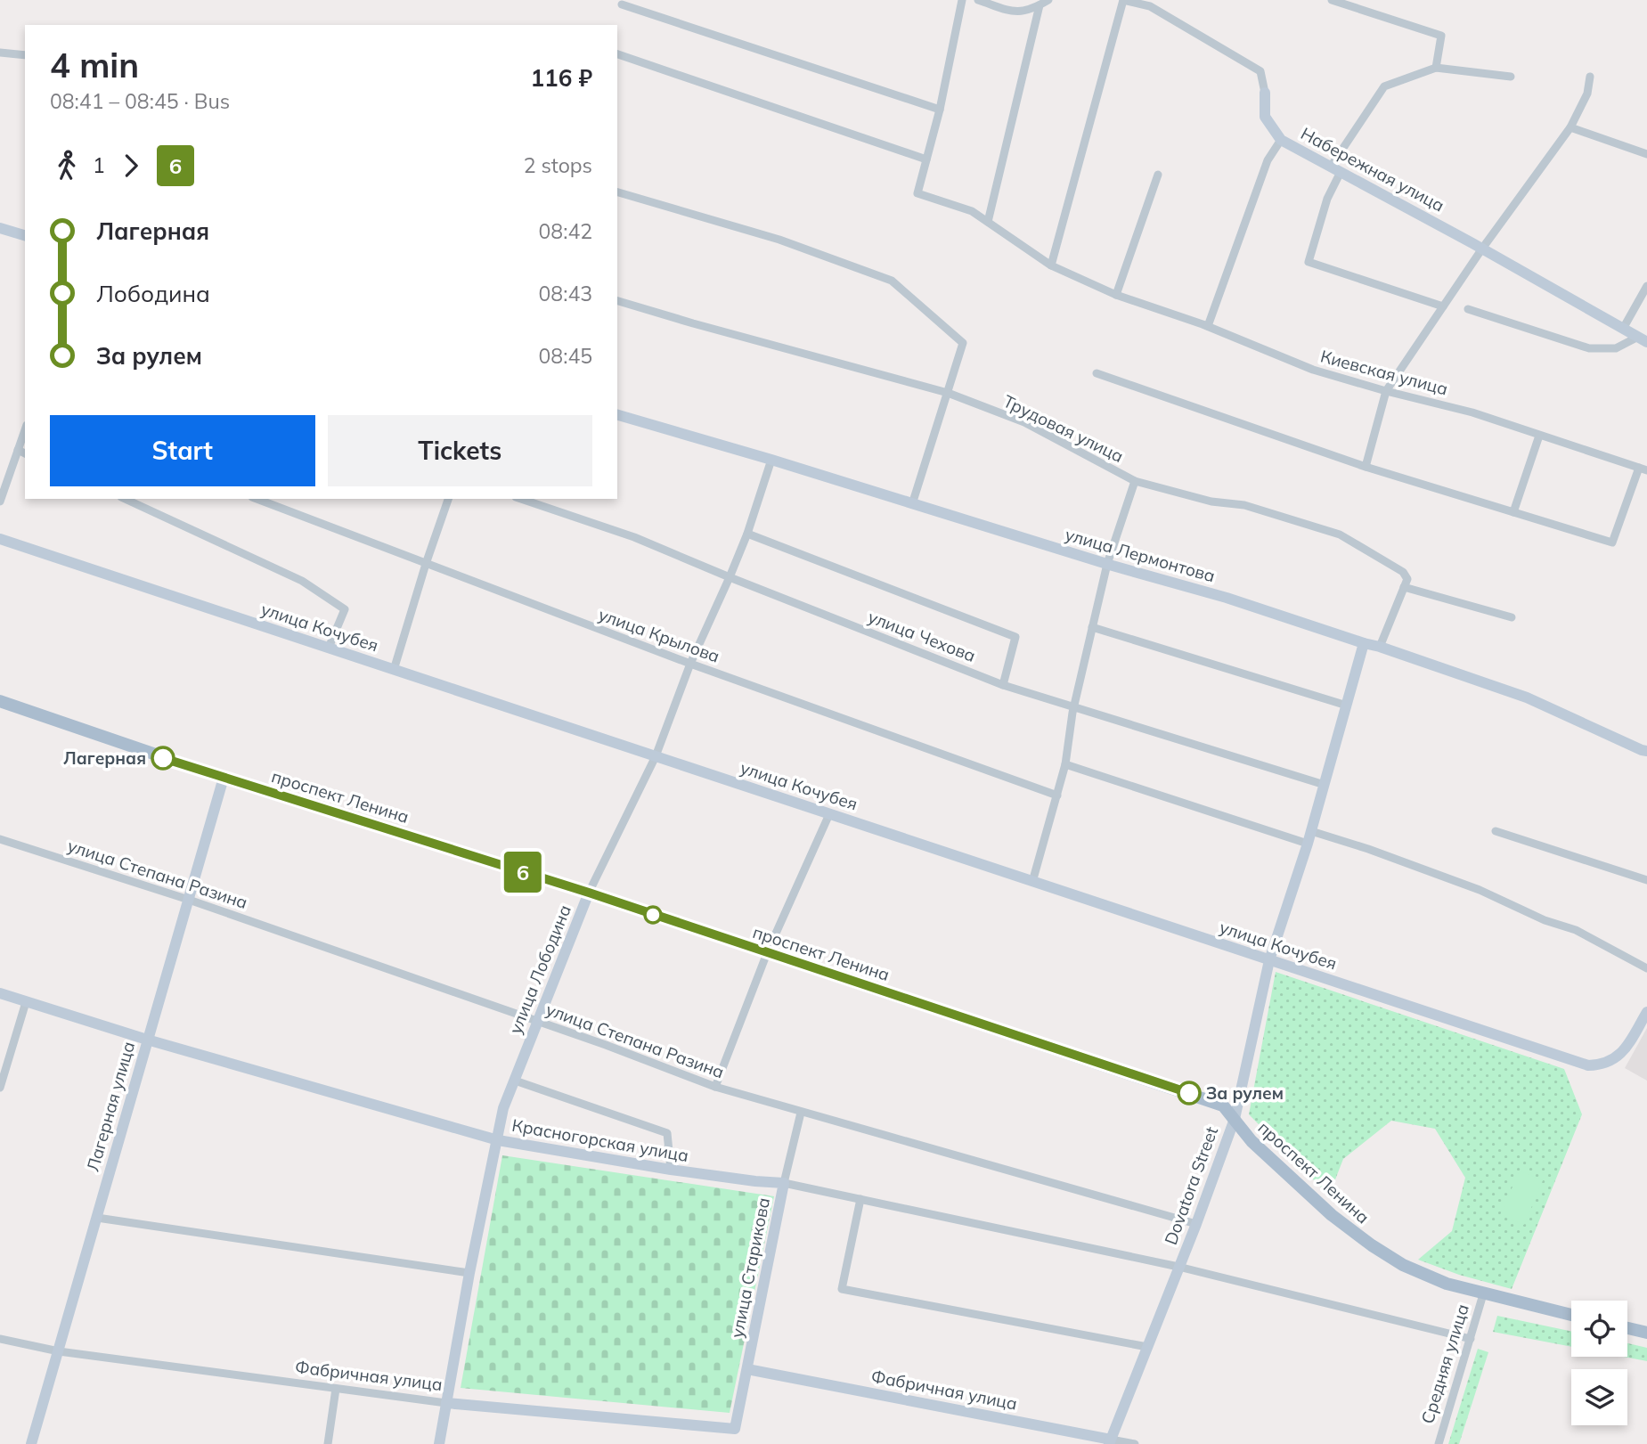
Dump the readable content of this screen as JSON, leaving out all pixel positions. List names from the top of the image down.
{
  "streets": {
    "main road": ["проспект Ленина"],
    "street": [
      "Набережная улица",
      "Киевская улица",
      "Трудовая улица",
      "улица Лермонтова",
      "улица Кочубея",
      "улица Крылова",
      "улица Чехова",
      "улица Степана Разина",
      "улица Лободина",
      "Лагерная улица",
      "Красногорская улица",
      "Dovatora Street",
      "улица Старикова",
      "Средняя улица",
      "Фабричная улица"
    ]
  },
  "crossings": [
    ["улица Лермонтова", "улица Лободина"],
    ["улица Лермонтова", "Dovatora Street"],
    ["улица Кочубея", "улица Лободина"],
    ["улица Кочубея", "Dovatora Street"],
    ["улица Крылова", "улица Лободина"],
    ["улица Чехова", "улица Лободина"],
    ["улица Чехова", "Dovatora Street"],
    ["проспект Ленина", "улица Лободина"],
    ["проспект Ленина", "Лагерная улица"],
    ["проспект Ленина", "Dovatora Street"],
    ["проспект Ленина", "Средняя улица"],
    ["улица Степана Разина", "улица Лободина"],
    ["улица Степана Разина", "Лагерная улица"],
    ["улица Степана Разина", "Dovatora Street"],
    ["улица Степана Разина", "улица Старикова"],
    ["улица Лободина", "Красногорская улица"],
    ["улица Лободина", "Фабричная улица"],
    ["Лагерная улица", "Красногорская улица"],
    ["Лагерная улица", "Фабричная улица"],
    ["Красногорская улица", "Dovatora Street"],
    ["Красногорская улица", "улица Старикова"],
    ["Dovatora Street", "Фабричная улица"],
    ["улица Старикова", "Фабричная улица"]
  ],
  "places": ["Лагерная", "За рулем"],
  "lines": ["bus line 6"],
  "page": {
    "on_map": "6",
    "heading": ["4 min", "08:41 – 08:45 · Bus", "116 ₽"],
    "legs": ["1", "6", "2 stops"],
    "list": [
      {
        "name": "Лагерная",
        "value": "08:42"
      },
      {
        "name": "Лободина",
        "value": "08:43"
      },
      {
        "name": "За рулем",
        "value": "08:45"
      }
    ],
    "buttons": ["Start", "Tickets"]
  }
}
